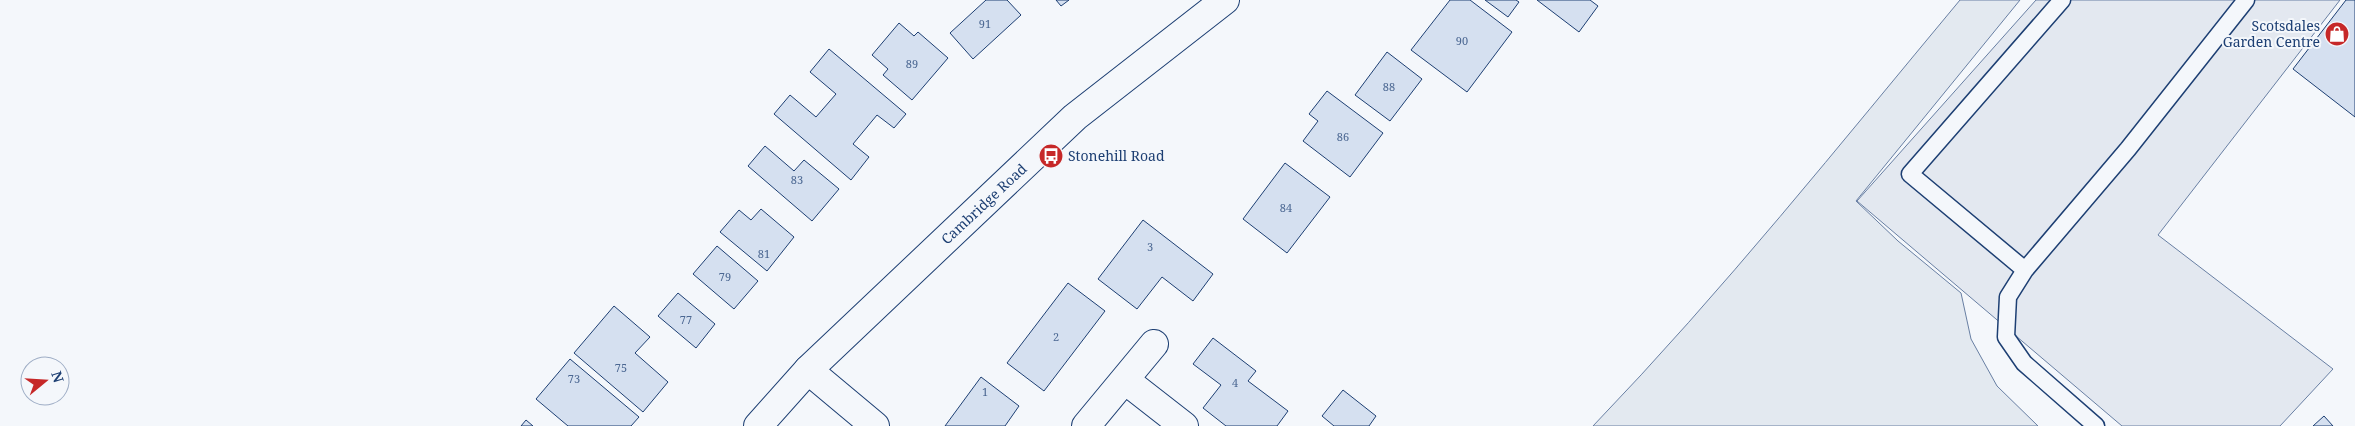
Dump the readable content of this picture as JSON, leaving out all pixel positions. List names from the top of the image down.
{
  "streets": {
    "main road": ["Cambridge Road"]
  },
  "places": {
    "shop": ["Scotsdales Garden Centre"],
    "bus stop": ["Stonehill Road"]
  },
  "house_numbers": [
    "91",
    "90",
    "89",
    "88",
    "86",
    "83",
    "84",
    "3",
    "81",
    "79",
    "77",
    "2",
    "75",
    "73",
    "4",
    "1"
  ],
  "north": "right"
}
